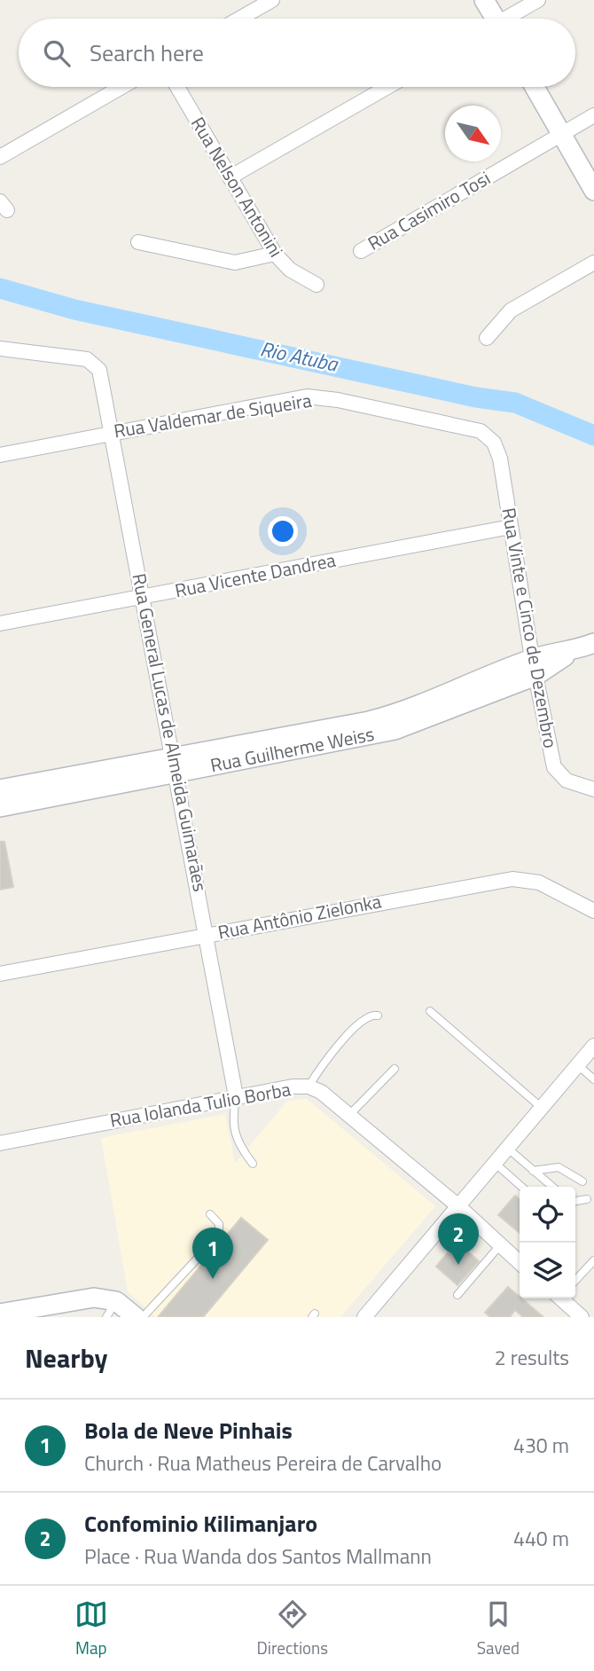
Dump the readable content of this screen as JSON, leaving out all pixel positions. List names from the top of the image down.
{
  "streets": {
    "street": [
      "Rua Nelson Antonini",
      "Rua Casimiro Tosi",
      "Rua Valdemar de Siqueira",
      "Rua Vicente Dandrea",
      "Rua Vinte e Cinco de Dezembro",
      "Rua General Lucas de Almeida Guimarães",
      "Rua Guilherme Weiss",
      "Rua Antônio Zielonka",
      "Rua Iolanda Tulio Borba"
    ]
  },
  "crossings": [
    ["Rua Valdemar de Siqueira", "Rua Vinte e Cinco de Dezembro"],
    ["Rua Valdemar de Siqueira", "Rua General Lucas de Almeida Guimarães"],
    ["Rua Vicente Dandrea", "Rua Vinte e Cinco de Dezembro"],
    ["Rua Vicente Dandrea", "Rua General Lucas de Almeida Guimarães"],
    ["Rua Vinte e Cinco de Dezembro", "Rua Guilherme Weiss"],
    ["Rua General Lucas de Almeida Guimarães", "Rua Guilherme Weiss"],
    ["Rua General Lucas de Almeida Guimarães", "Rua Antônio Zielonka"],
    ["Rua General Lucas de Almeida Guimarães", "Rua Iolanda Tulio Borba"]
  ],
  "water": ["Rio Atuba"],
  "north": "bottom right",
  "page": {
    "search": "Search here",
    "pins": ["2", "1"],
    "heading": ["Nearby", "2 results"],
    "list": [
      {
        "mark": "1",
        "name": "Bola de Neve Pinhais",
        "note": "Church · Rua Matheus Pereira de Carvalho",
        "value": "430 m"
      },
      {
        "mark": "2",
        "name": "Confominio Kilimanjaro",
        "note": "Place · Rua Wanda dos Santos Mallmann",
        "value": "440 m"
      }
    ],
    "nav": ["Map", "Directions", "Saved"]
  }
}
